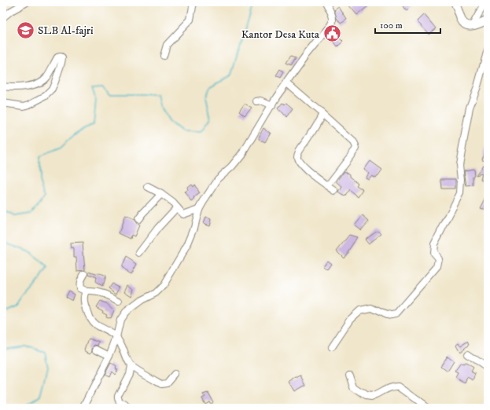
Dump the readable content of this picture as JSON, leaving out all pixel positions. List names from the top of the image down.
{
  "places": {
    "school or university": ["SLB Al-fajri"],
    "public building": ["Kantor Desa Kuta"]
  },
  "scale_bar": "100 m"
}
